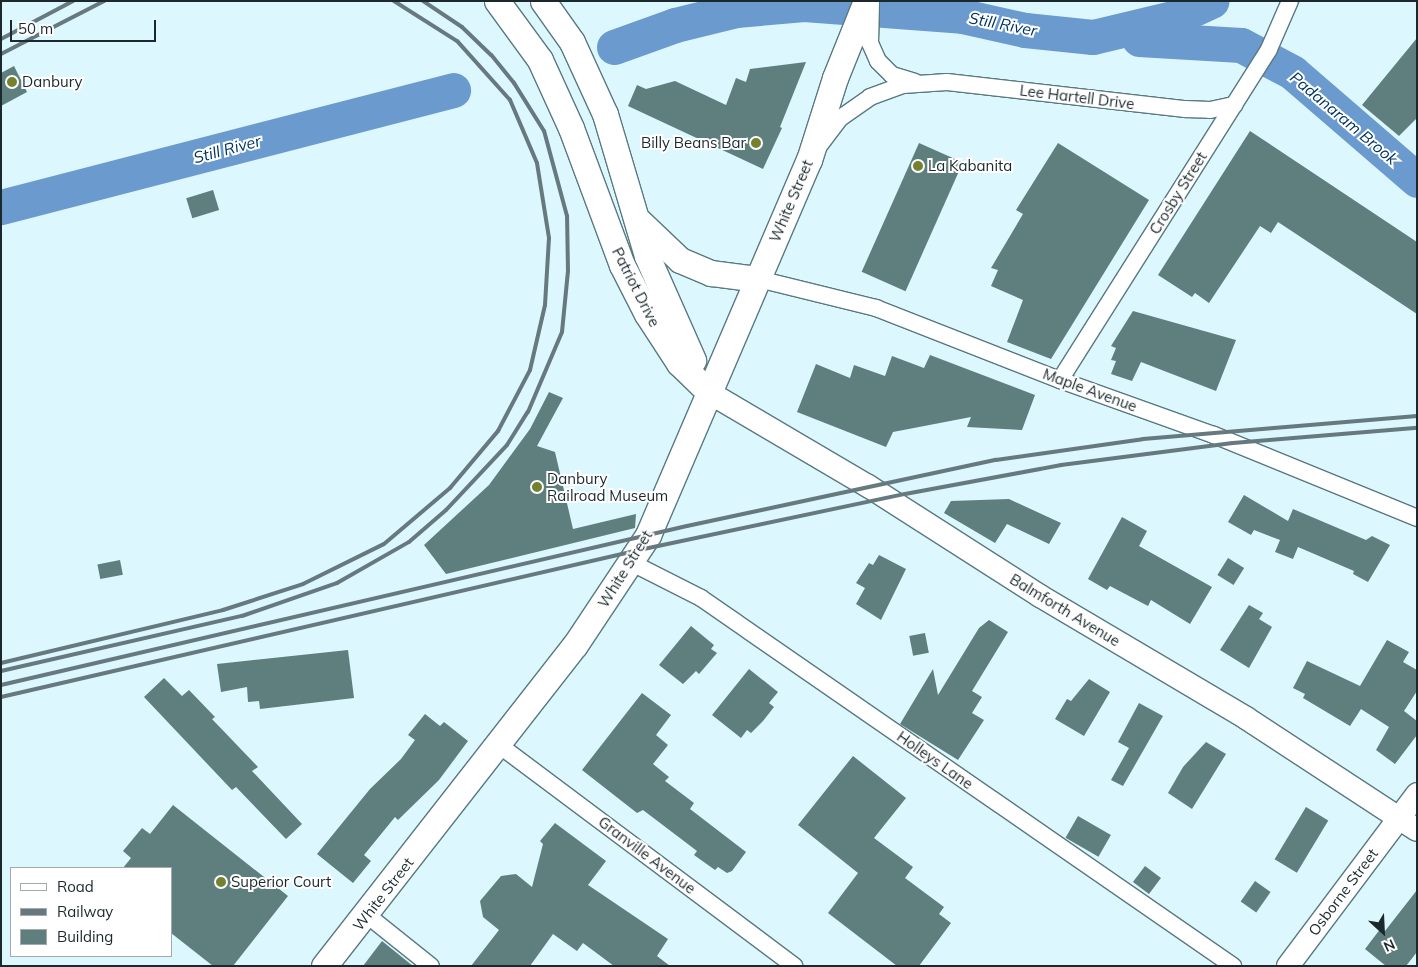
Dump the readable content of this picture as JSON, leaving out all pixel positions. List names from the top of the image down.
{
  "streets": {
    "main road": ["White Street", "Patriot Drive"],
    "street": [
      "Lee Hartell Drive",
      "Crosby Street",
      "Maple Avenue",
      "Balmforth Avenue",
      "Holleys Lane",
      "Granville Avenue",
      "Osborne Street"
    ]
  },
  "crossings": [
    ["Lee Hartell Drive", "Crosby Street"],
    ["Lee Hartell Drive", "White Street"],
    ["Crosby Street", "Maple Avenue"],
    ["White Street", "Patriot Drive"],
    ["White Street", "Maple Avenue"],
    ["White Street", "Balmforth Avenue"],
    ["White Street", "Holleys Lane"],
    ["White Street", "Granville Avenue"],
    ["Patriot Drive", "Maple Avenue"],
    ["Patriot Drive", "Balmforth Avenue"],
    ["Balmforth Avenue", "Osborne Street"]
  ],
  "water": ["Still River", "Padanaram Brook"],
  "places": [
    "Danbury",
    "Billy Beans Bar",
    "La Kabanita",
    "Danbury Railroad Museum",
    "Superior Court"
  ],
  "legend": ["Road", "Railway", "Building"],
  "scale_bar": "50 m",
  "north": "bottom right"
}
